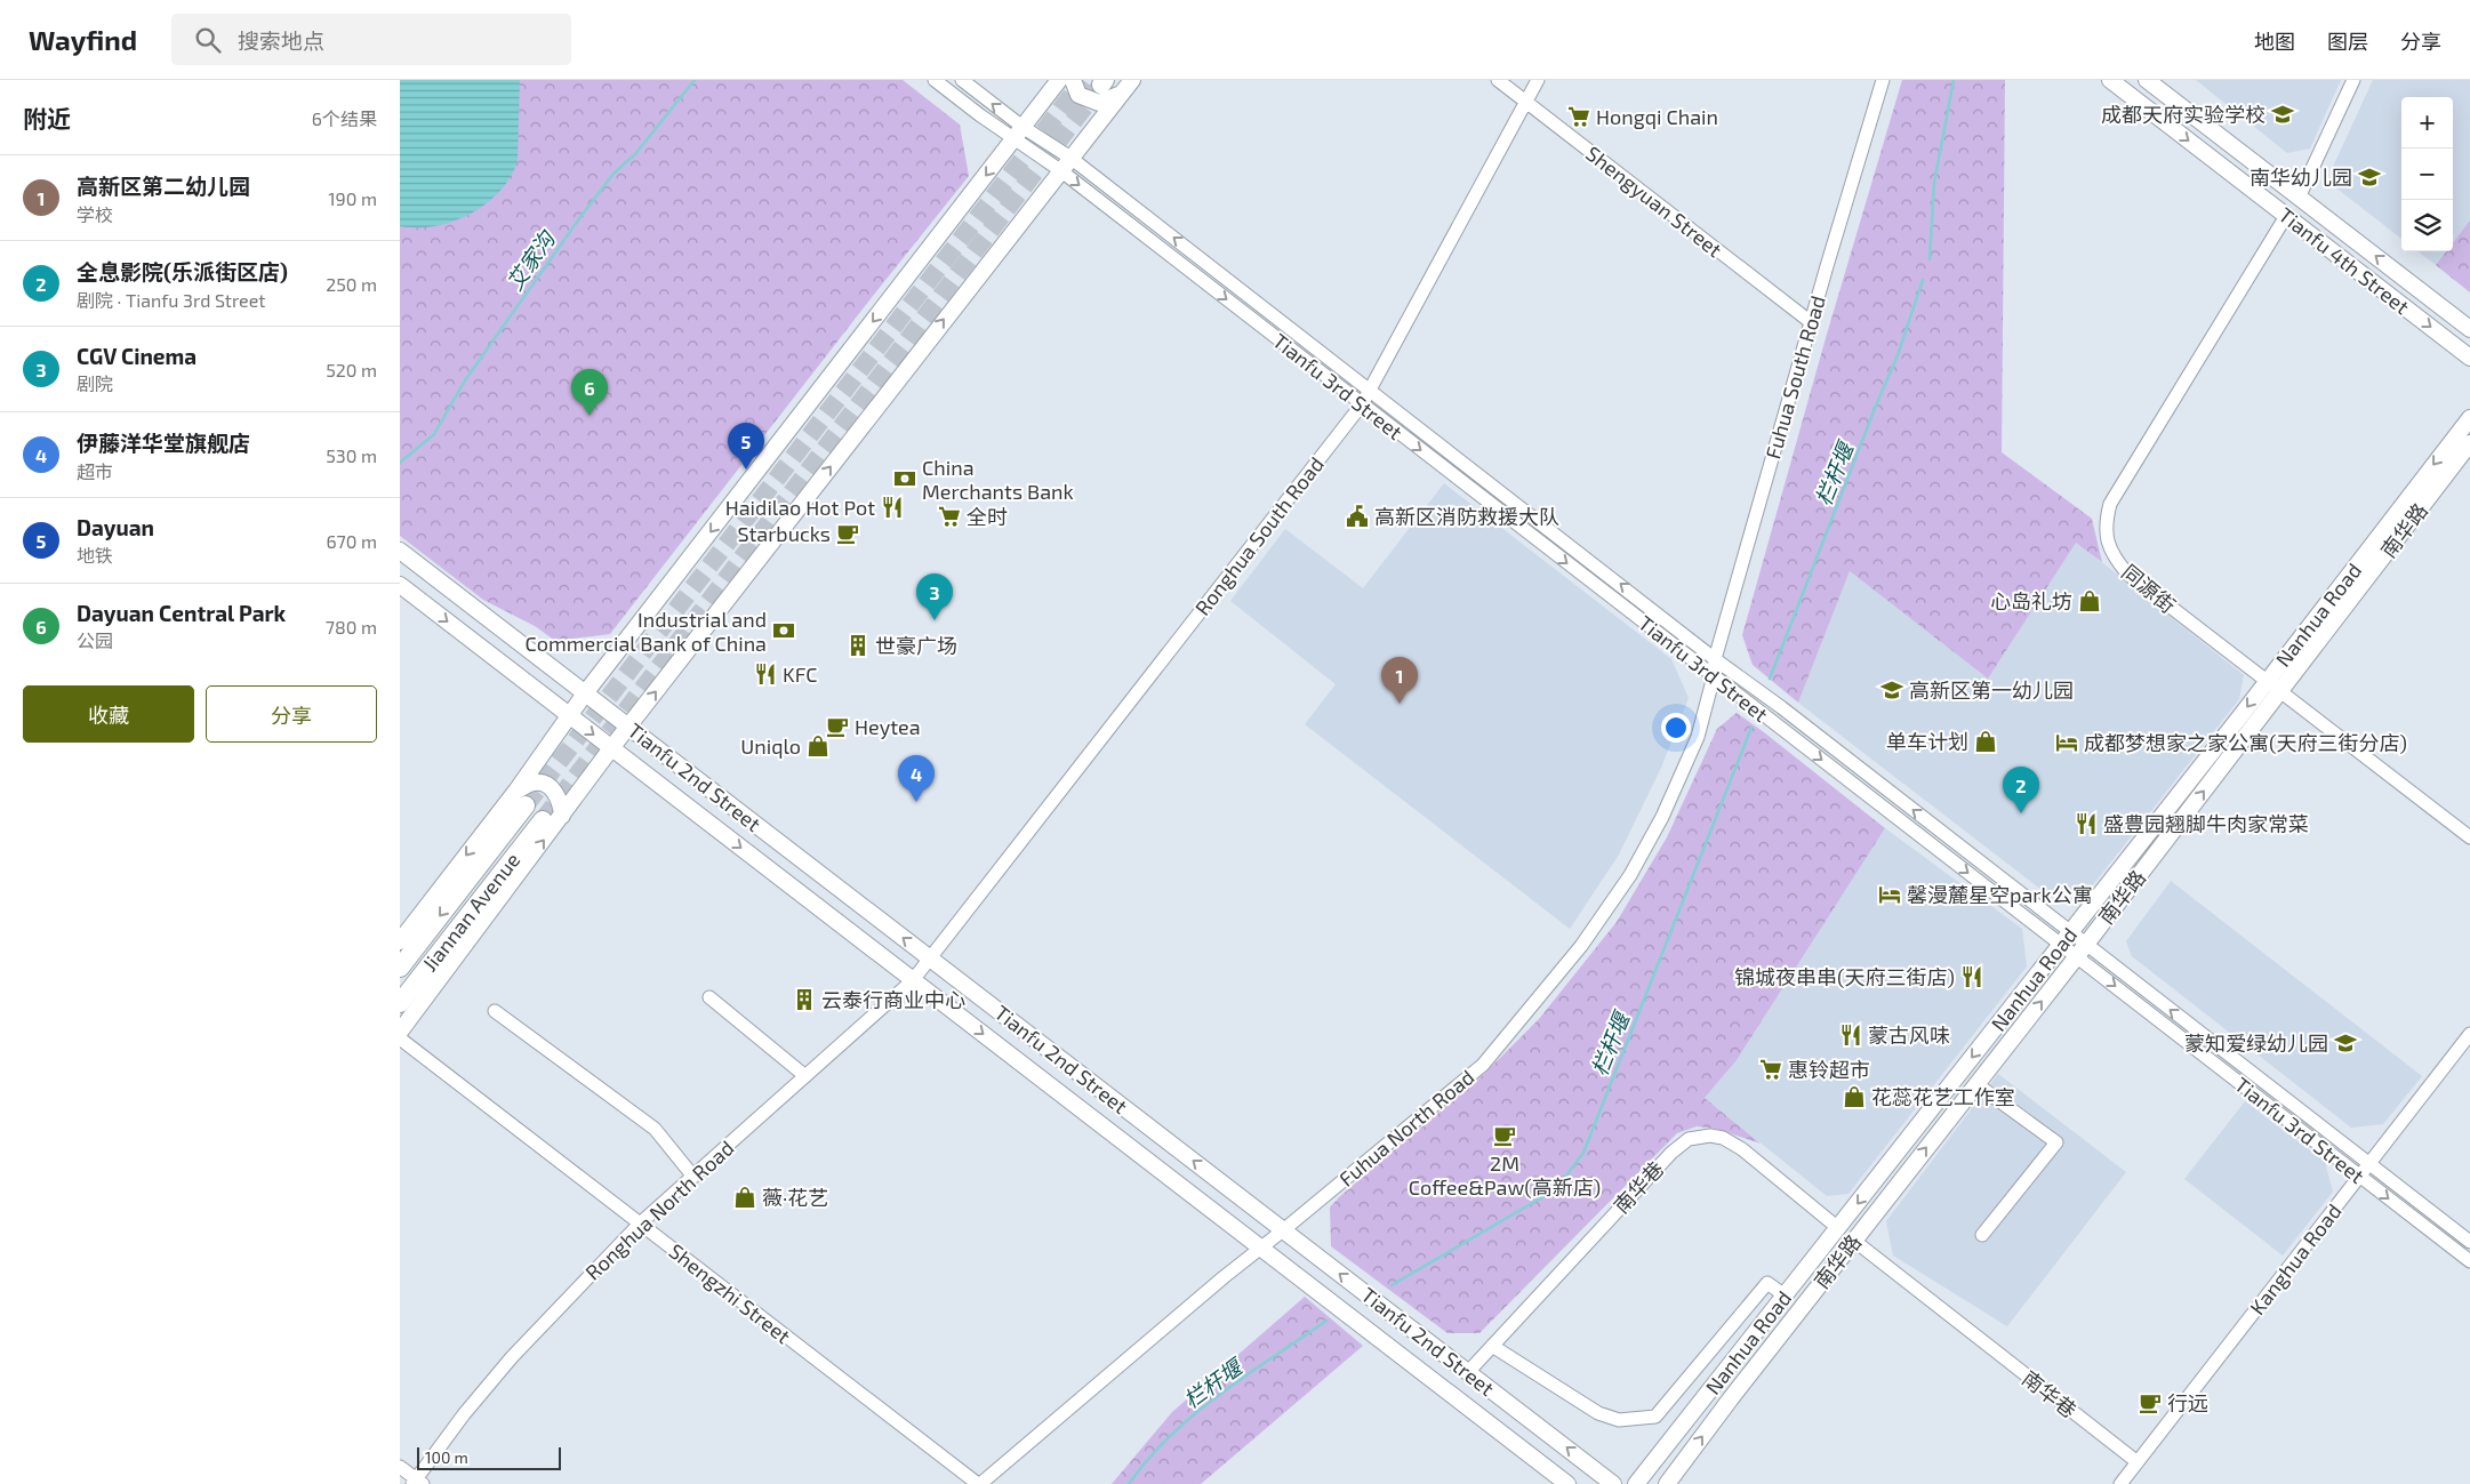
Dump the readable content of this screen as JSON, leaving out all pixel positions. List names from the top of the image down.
{
  "streets": {
    "highway": ["Jiannan Avenue"],
    "main road": [
      "Tianfu 4th Street",
      "南华路",
      "Nanhua Road",
      "Tianfu 2nd Street"
    ],
    "street": [
      "Shengyuan Street",
      "Fuhua South Road",
      "Tianfu 3rd Street",
      "Ronghua South Road",
      "同源街",
      "Fuhua North Road",
      "南华巷",
      "Ronghua North Road",
      "Kanghua Road",
      "Shengzhi Street"
    ]
  },
  "crossings": [
    ["Shengyuan Street", "Fuhua South Road"],
    ["Shengyuan Street", "Ronghua South Road"],
    ["Tianfu 4th Street", "同源街"],
    ["Fuhua South Road", "Tianfu 3rd Street"],
    ["Fuhua South Road", "Fuhua North Road"],
    ["Tianfu 3rd Street", "南华路"],
    ["Tianfu 3rd Street", "Ronghua South Road"],
    ["Tianfu 3rd Street", "Nanhua Road"],
    ["Tianfu 3rd Street", "Fuhua North Road"],
    ["Tianfu 3rd Street", "Kanghua Road"],
    ["南华路", "同源街"],
    ["南华路", "南华巷"],
    ["Ronghua South Road", "Tianfu 2nd Street"],
    ["Ronghua South Road", "Ronghua North Road"],
    ["同源街", "Nanhua Road"],
    ["Nanhua Road", "南华巷"],
    ["Tianfu 2nd Street", "Fuhua North Road"],
    ["Tianfu 2nd Street", "南华巷"],
    ["Tianfu 2nd Street", "Ronghua North Road"],
    ["Fuhua North Road", "Shengzhi Street"],
    ["南华巷", "Kanghua Road"],
    ["Ronghua North Road", "Shengzhi Street"]
  ],
  "one_way": ["南华路", "Nanhua Road"],
  "water": ["艾家沟", "栏杆堰"],
  "places": {
    "school or university": [
      "成都天府实验学校",
      "南华幼儿园",
      "高新区第一幼儿园",
      "蒙知爱绿幼儿园"
    ],
    "supermarket": ["Hongqi Chain", "全时", "惠铃超市"],
    "bank": ["China Merchants Bank", "Industrial and Commercial Bank of China"],
    "restaurant": [
      "Haidilao Hot Pot",
      "KFC",
      "盛豊园翘脚牛肉家常菜",
      "锦城夜串串(天府三街店)",
      "蒙古风味"
    ],
    "public building": ["高新区消防救援大队"],
    "cafe": [
      "Starbucks",
      "Heytea",
      "2M Coffee&Paw(高新店)",
      "行远"
    ],
    "shop": [
      "心岛礼坊",
      "单车计划",
      "Uniqlo",
      "花蕊花艺工作室",
      "薇·花艺"
    ],
    "building": ["世豪广场", "云泰行商业中心"],
    "hotel": ["成都梦想家之家公寓(天府三街分店)", "馨漫麓星空park公寓"]
  },
  "scale_bar": "100 m",
  "page": {
    "header": "Wayfind",
    "search": "搜索地点",
    "nav": ["地图", "图层", "分享"],
    "heading": ["附近", "6个结果"],
    "map_buttons": ["+", "−"],
    "list": [
      {
        "mark": "1",
        "name": "高新区第二幼儿园",
        "note": "学校",
        "value": "190 m"
      },
      {
        "mark": "2",
        "name": "全息影院(乐派街区店)",
        "note": "剧院 · Tianfu 3rd Street",
        "value": "250 m"
      },
      {
        "mark": "3",
        "name": "CGV Cinema",
        "note": "剧院",
        "value": "520 m"
      },
      {
        "mark": "4",
        "name": "伊藤洋华堂旗舰店",
        "note": "超市",
        "value": "530 m"
      },
      {
        "mark": "5",
        "name": "Dayuan",
        "note": "地铁",
        "value": "670 m"
      },
      {
        "mark": "6",
        "name": "Dayuan Central Park",
        "note": "公园",
        "value": "780 m"
      }
    ],
    "pins": [
      "6",
      "5",
      "3",
      "1",
      "4",
      "2"
    ],
    "buttons": ["收藏", "分享"],
    "scale": "100 m"
  }
}
